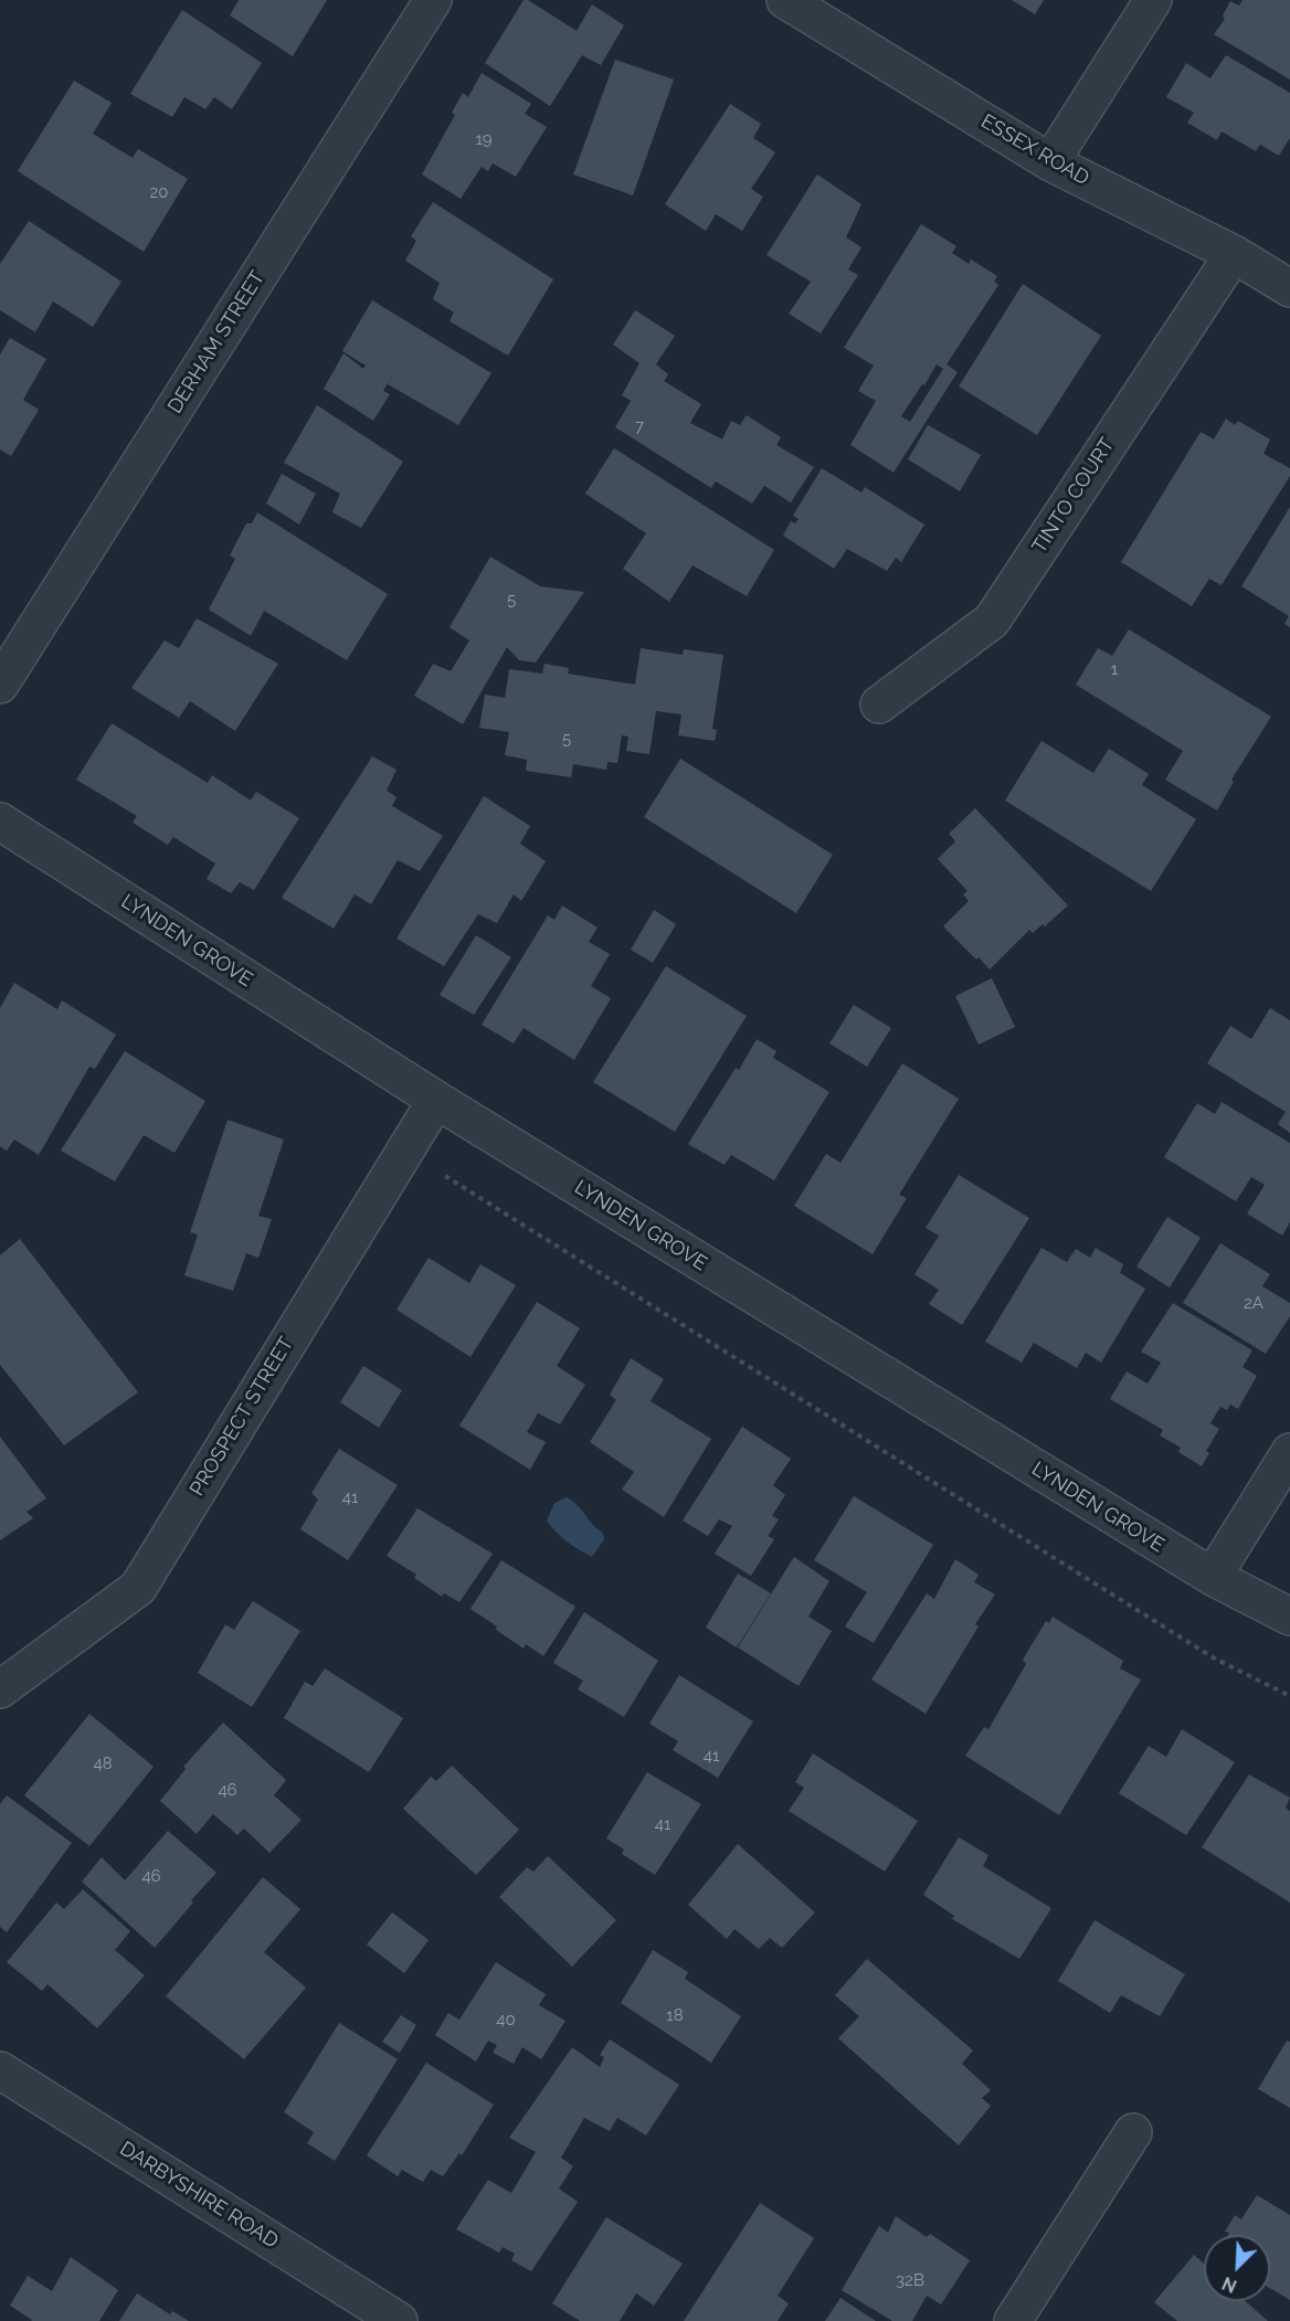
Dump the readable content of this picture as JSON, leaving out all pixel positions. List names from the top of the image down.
{
  "streets": {
    "street": [
      "ESSEX ROAD",
      "DERHAM STREET",
      "TINTO COURT",
      "LYNDEN GROVE",
      "PROSPECT STREET",
      "DARBYSHIRE ROAD"
    ]
  },
  "crossings": [
    ["ESSEX ROAD", "TINTO COURT"],
    ["LYNDEN GROVE", "PROSPECT STREET"]
  ],
  "house_numbers": [
    "19",
    "20",
    "7",
    "5",
    "1",
    "5",
    "2A",
    "41",
    "41",
    "48",
    "46",
    "41",
    "46",
    "18",
    "40",
    "32B"
  ],
  "north": "bottom left"
}
